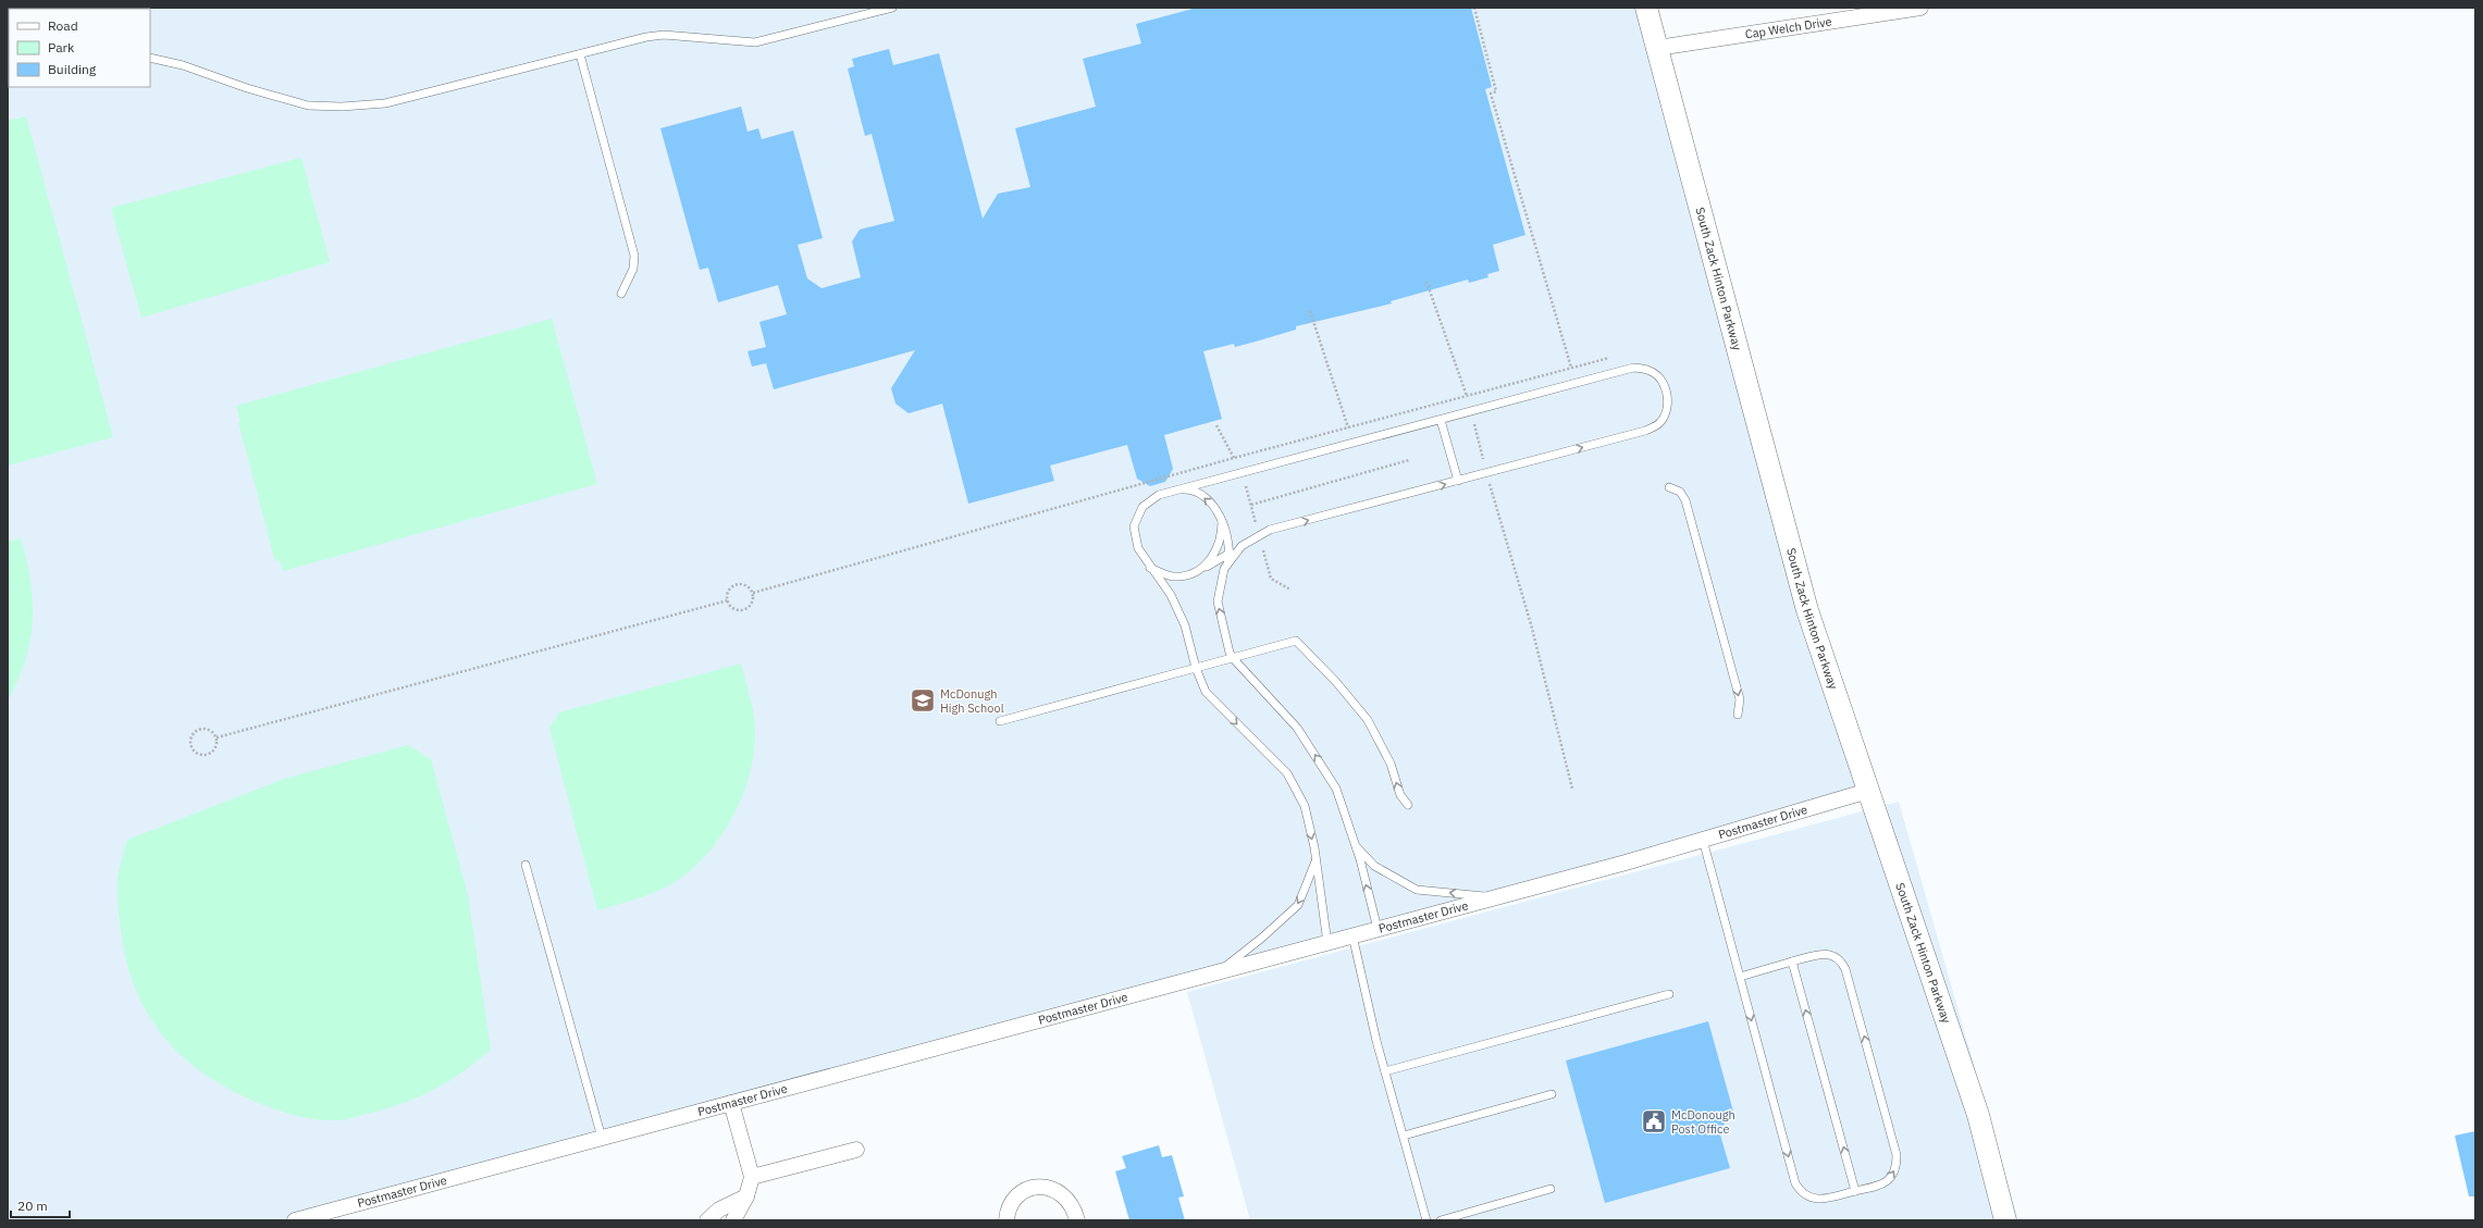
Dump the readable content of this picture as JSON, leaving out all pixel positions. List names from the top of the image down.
{
  "streets": {
    "main road": ["South Zack Hinton Parkway"],
    "street": ["Cap Welch Drive", "Postmaster Drive"]
  },
  "crossings": [
    ["Cap Welch Drive", "South Zack Hinton Parkway"],
    ["South Zack Hinton Parkway", "Postmaster Drive"]
  ],
  "places": {
    "school or university": ["McDonugh High School"],
    "public building": ["McDonough Post Office"]
  },
  "legend": ["Road", "Park", "Building"],
  "scale_bar": "20 m"
}
